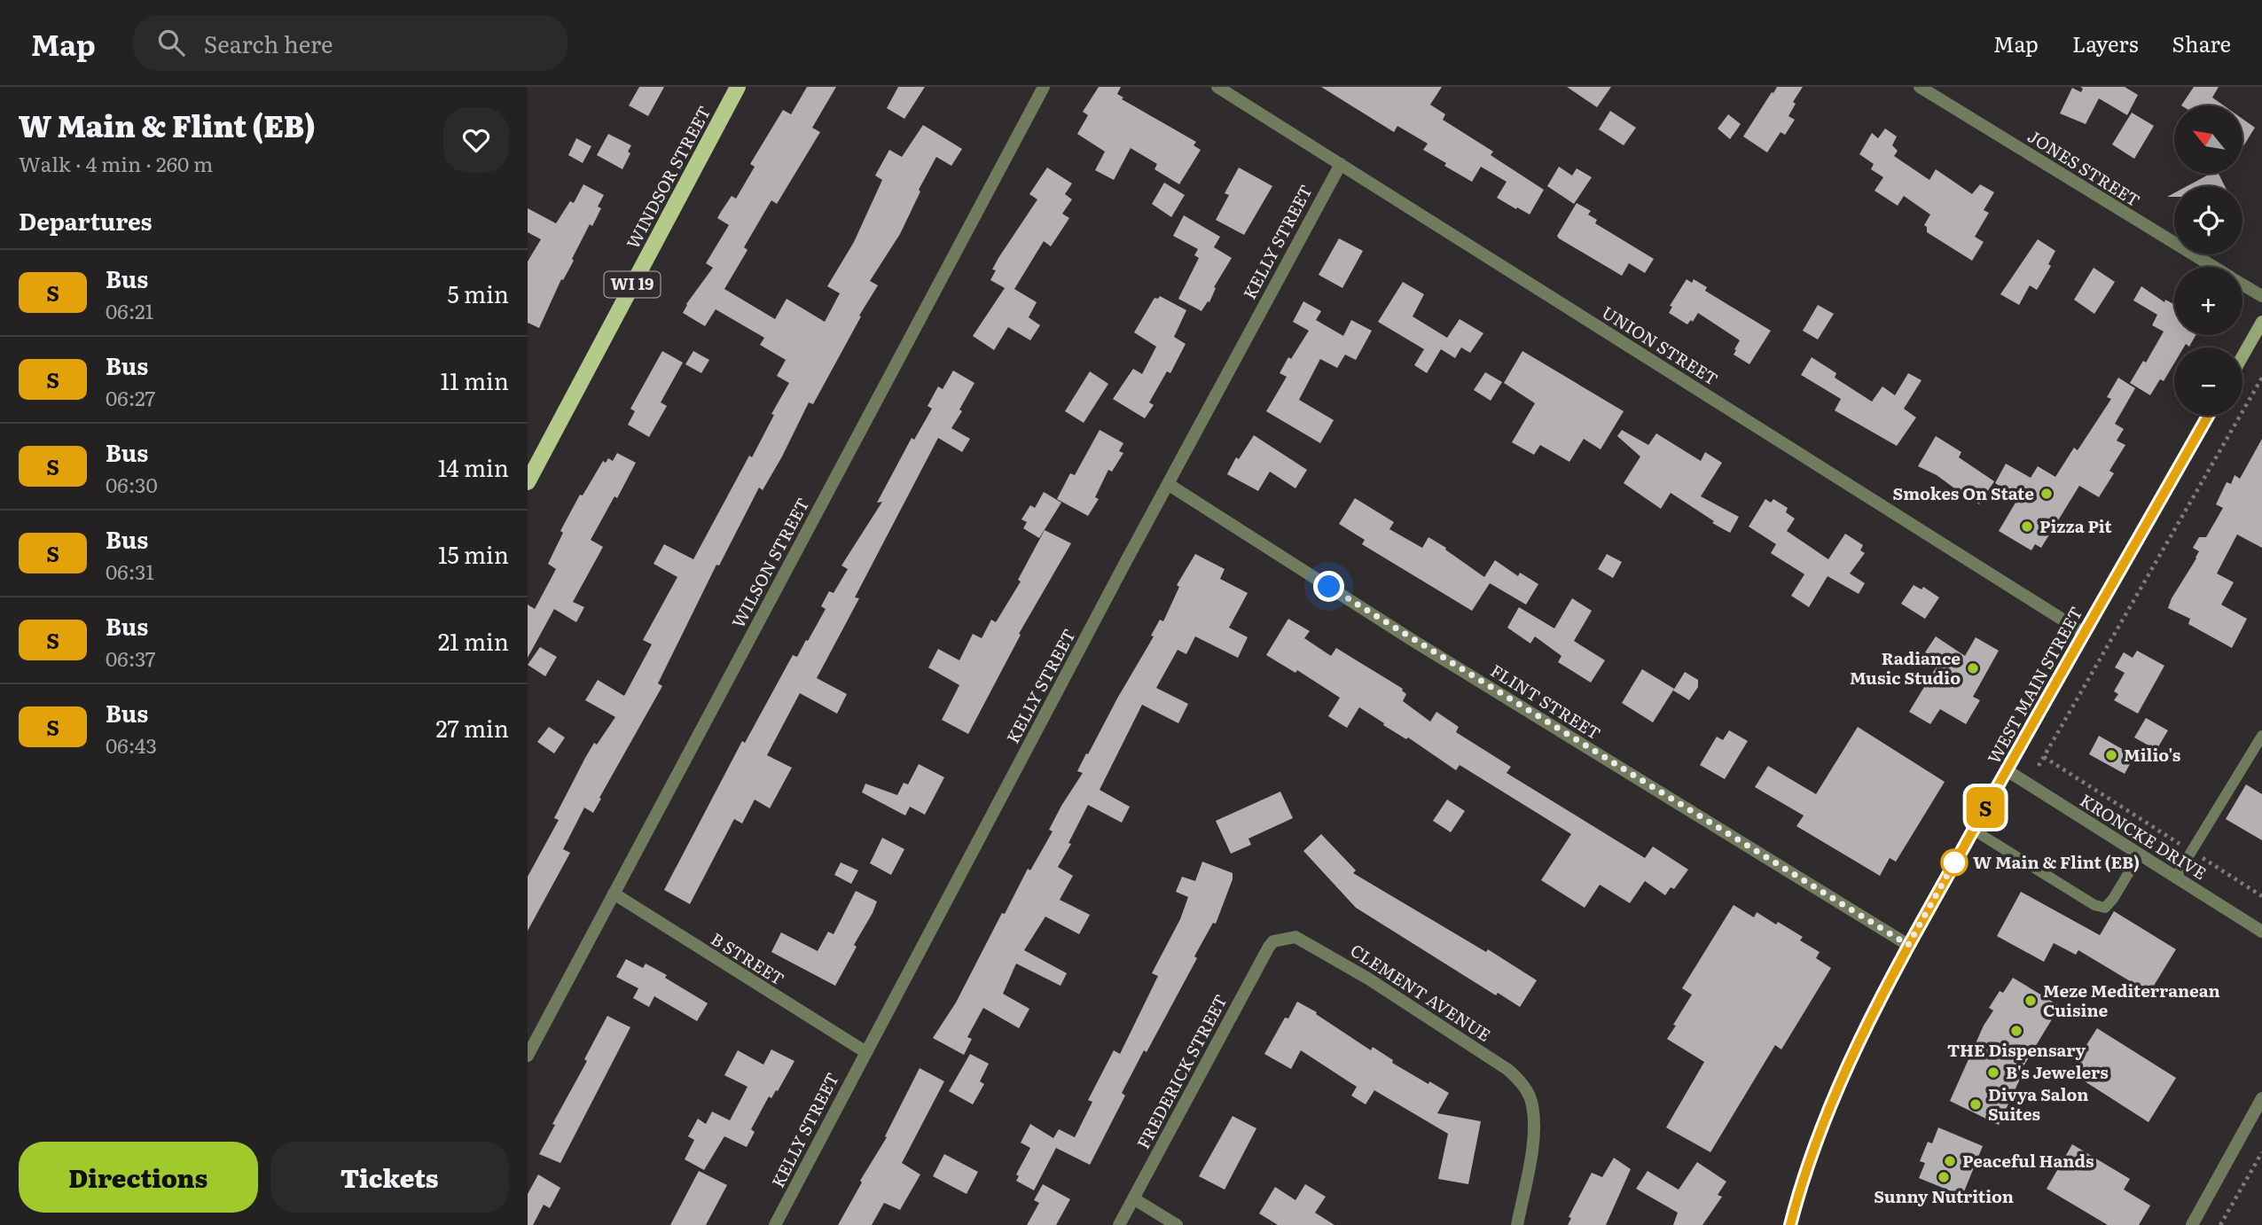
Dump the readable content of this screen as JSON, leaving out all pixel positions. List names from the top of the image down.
{
  "streets": {
    "main road": ["WINDSOR STREET", "WI 19", "WEST MAIN STREET"],
    "street": [
      "JONES STREET",
      "KELLY STREET",
      "UNION STREET",
      "WILSON STREET",
      "FLINT STREET",
      "KRONCKE DRIVE",
      "B STREET",
      "CLEMENT AVENUE",
      "FREDERICK STREET"
    ]
  },
  "crossings": [
    ["KELLY STREET", "UNION STREET"],
    ["KELLY STREET", "FLINT STREET"],
    ["KELLY STREET", "B STREET"],
    ["UNION STREET", "WEST MAIN STREET"],
    ["WILSON STREET", "B STREET"],
    ["WEST MAIN STREET", "FLINT STREET"],
    ["WEST MAIN STREET", "KRONCKE DRIVE"],
    ["CLEMENT AVENUE", "FREDERICK STREET"]
  ],
  "places": [
    "Smokes On State",
    "Pizza Pit",
    "Radiance Music Studio",
    "Milio's",
    "W Main & Flint (EB)",
    "Meze Mediterranean Cuisine",
    "THE Dispensary",
    "B's Jewelers",
    "Divya Salon Suites",
    "Peaceful Hands",
    "Sunny Nutrition"
  ],
  "lines": ["bus line S"],
  "north": "top left",
  "page": {
    "header": "Map",
    "search": "Search here",
    "nav": ["Map", "Layers", "Share"],
    "heading": [
      ["W Main & Flint (EB)", "Walk · 4 min · 260 m"],
      "Departures"
    ],
    "on_map": "S",
    "map_buttons": ["+", "−"],
    "list": [
      {
        "mark": "S",
        "name": "Bus",
        "note": "06:21",
        "value": "5 min"
      },
      {
        "mark": "S",
        "name": "Bus",
        "note": "06:27",
        "value": "11 min"
      },
      {
        "mark": "S",
        "name": "Bus",
        "note": "06:30",
        "value": "14 min"
      },
      {
        "mark": "S",
        "name": "Bus",
        "note": "06:31",
        "value": "15 min"
      },
      {
        "mark": "S",
        "name": "Bus",
        "note": "06:37",
        "value": "21 min"
      },
      {
        "mark": "S",
        "name": "Bus",
        "note": "06:43",
        "value": "27 min"
      }
    ],
    "buttons": ["Directions", "Tickets"]
  }
}
